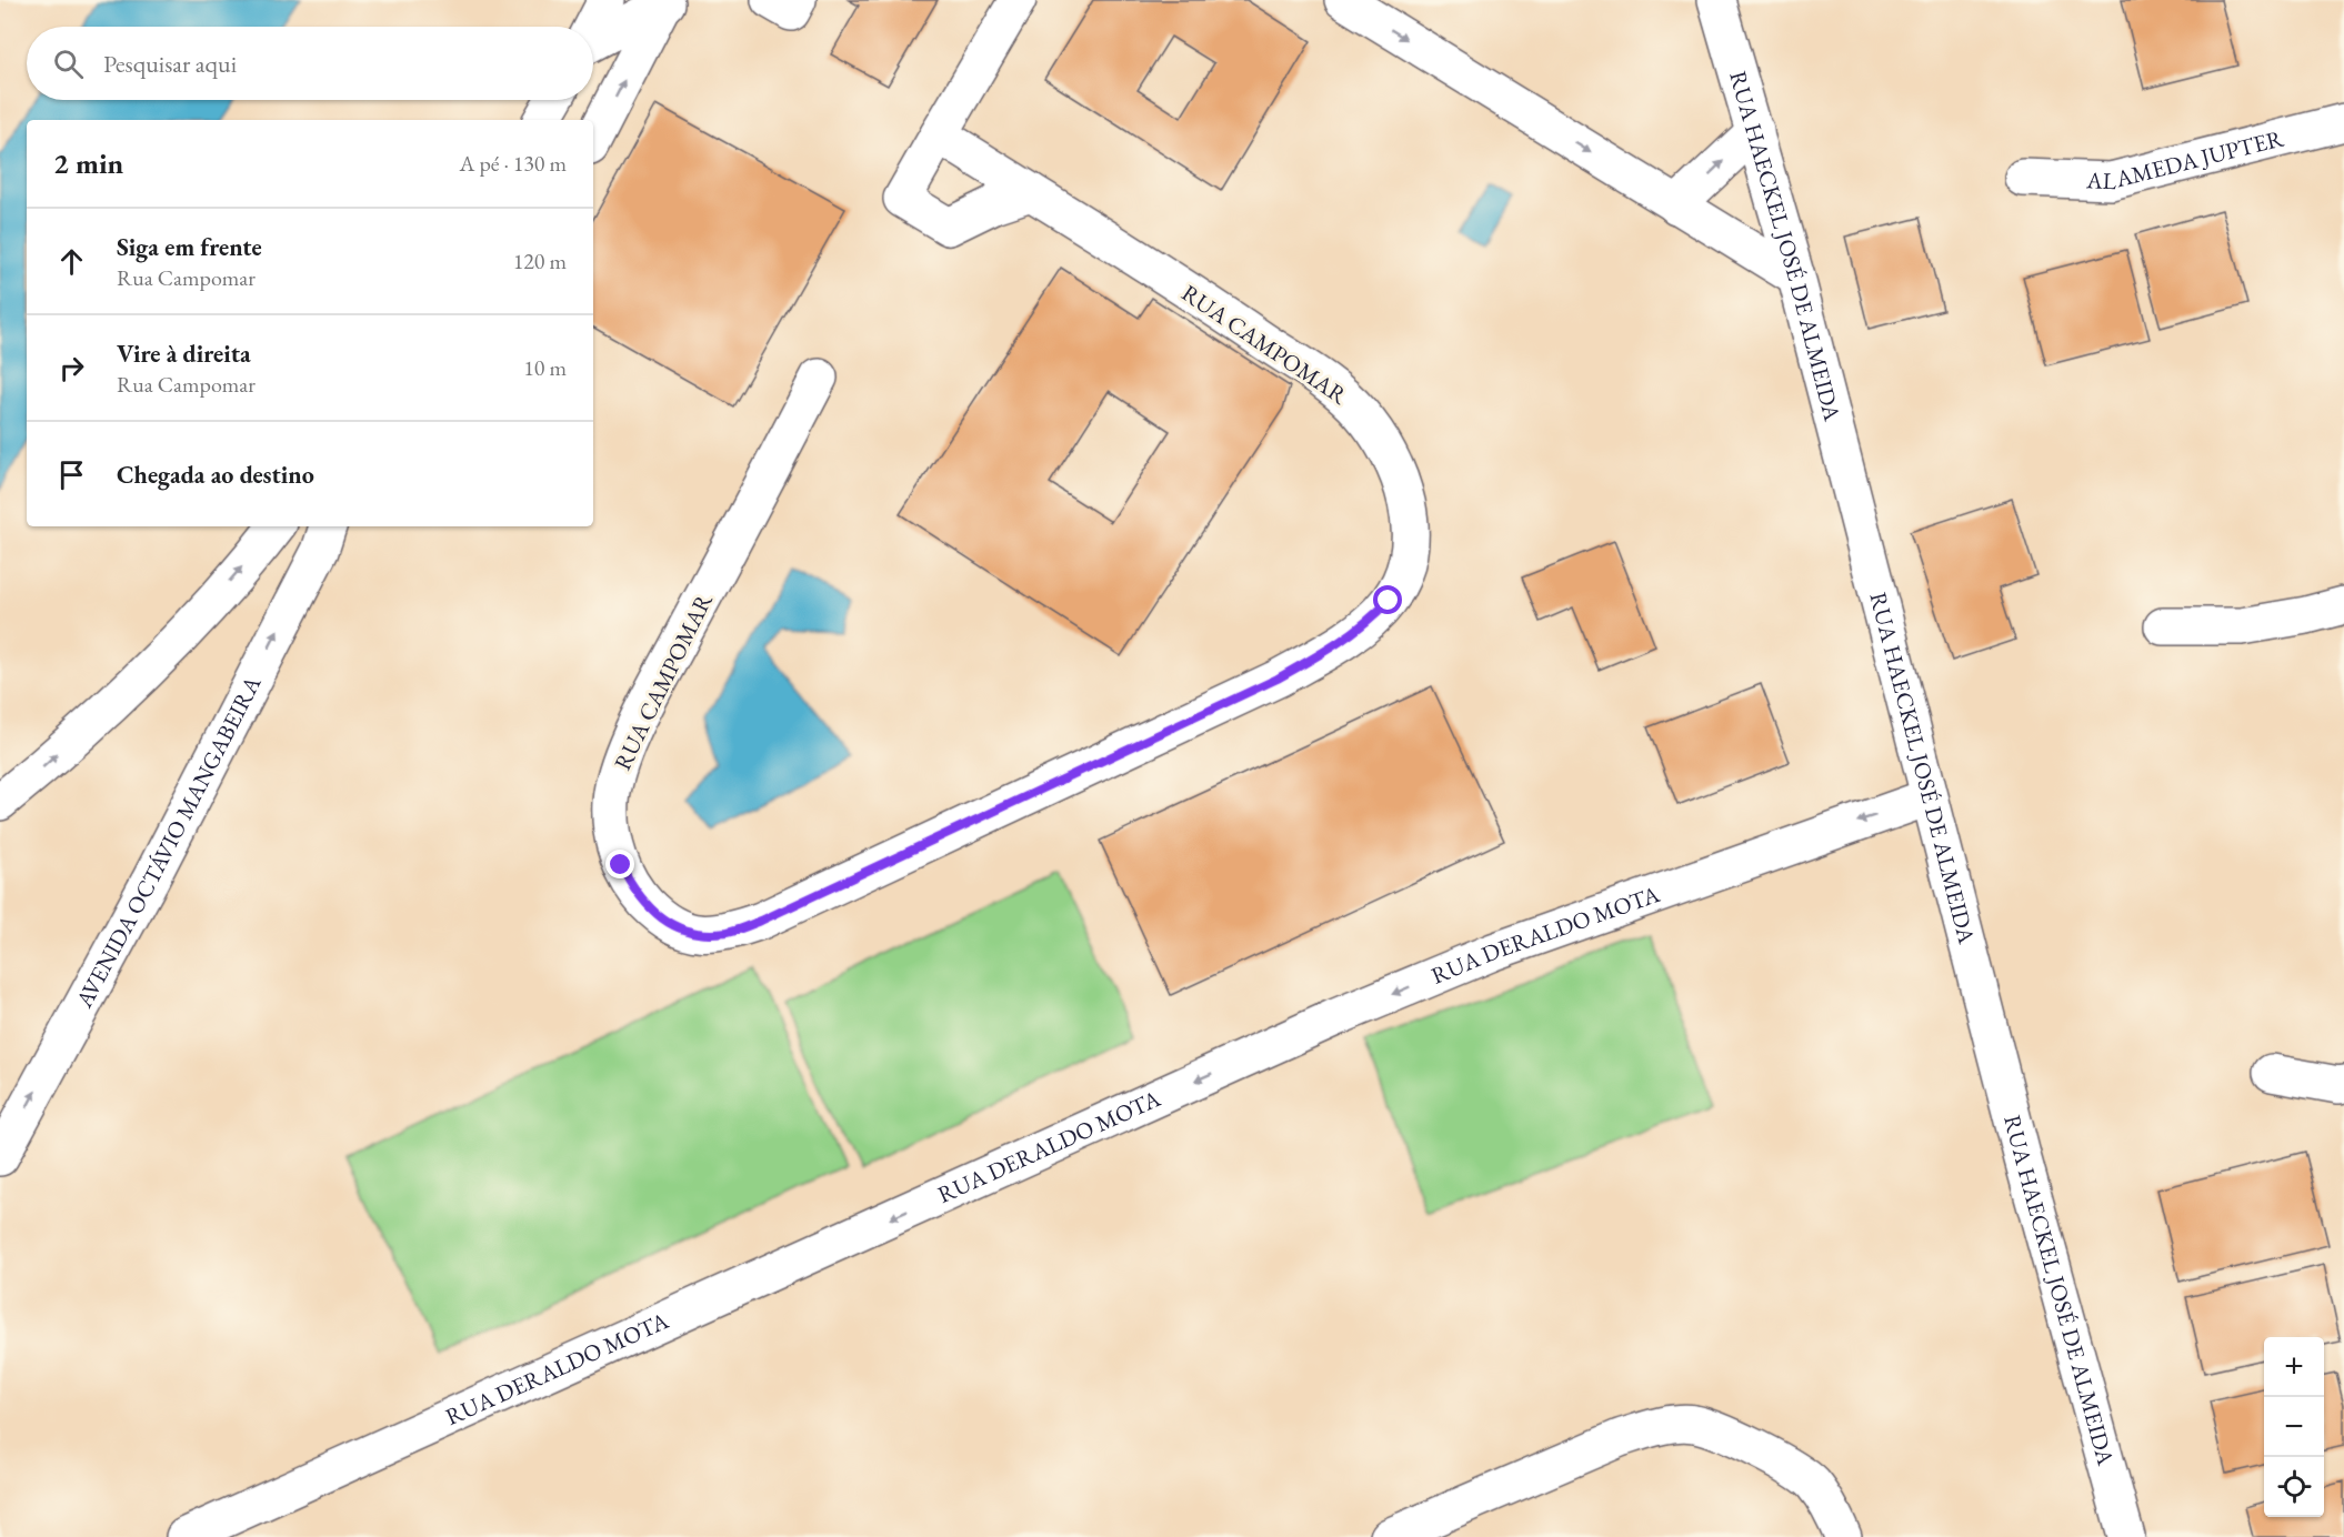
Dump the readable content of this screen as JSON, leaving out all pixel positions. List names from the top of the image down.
{
  "streets": {
    "street": [
      "ALAMEDA JUPTER",
      "RUA HAECKEL JOSÉ DE ALMEIDA",
      "RUA CAMPOMAR",
      "AVENIDA OCTÁVIO MANGABEIRA",
      "RUA DERALDO MOTA"
    ]
  },
  "crossings": [
    ["RUA HAECKEL JOSÉ DE ALMEIDA", "RUA DERALDO MOTA"]
  ],
  "one_way": ["RUA DERALDO MOTA"],
  "page": {
    "search": "Pesquisar aqui",
    "heading": ["2 min", "A pé · 130 m"],
    "list": [
      ["Siga em frente", "Rua Campomar", "120 m"],
      ["Vire à direita", "Rua Campomar", "10 m"],
      "Chegada ao destino"
    ],
    "map_buttons": ["+", "−"]
  }
}
